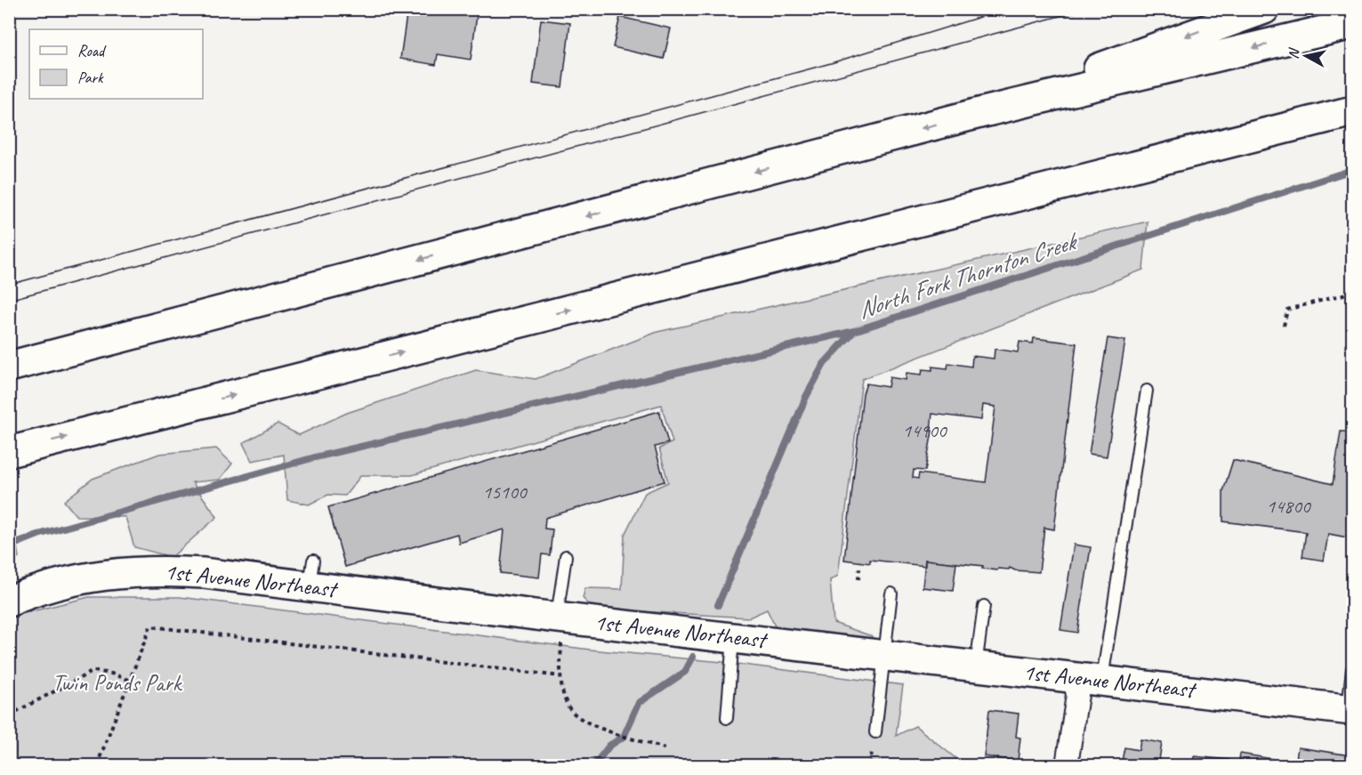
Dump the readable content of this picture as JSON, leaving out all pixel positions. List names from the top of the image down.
{
  "streets": {
    "main road": ["1st Avenue Northeast"]
  },
  "water": ["North Fork Thornton Creek"],
  "parks": ["Twin Ponds Park"],
  "house_numbers": ["14900", "15100", "14800"],
  "legend": ["Road", "Park"],
  "north": "left"
}
